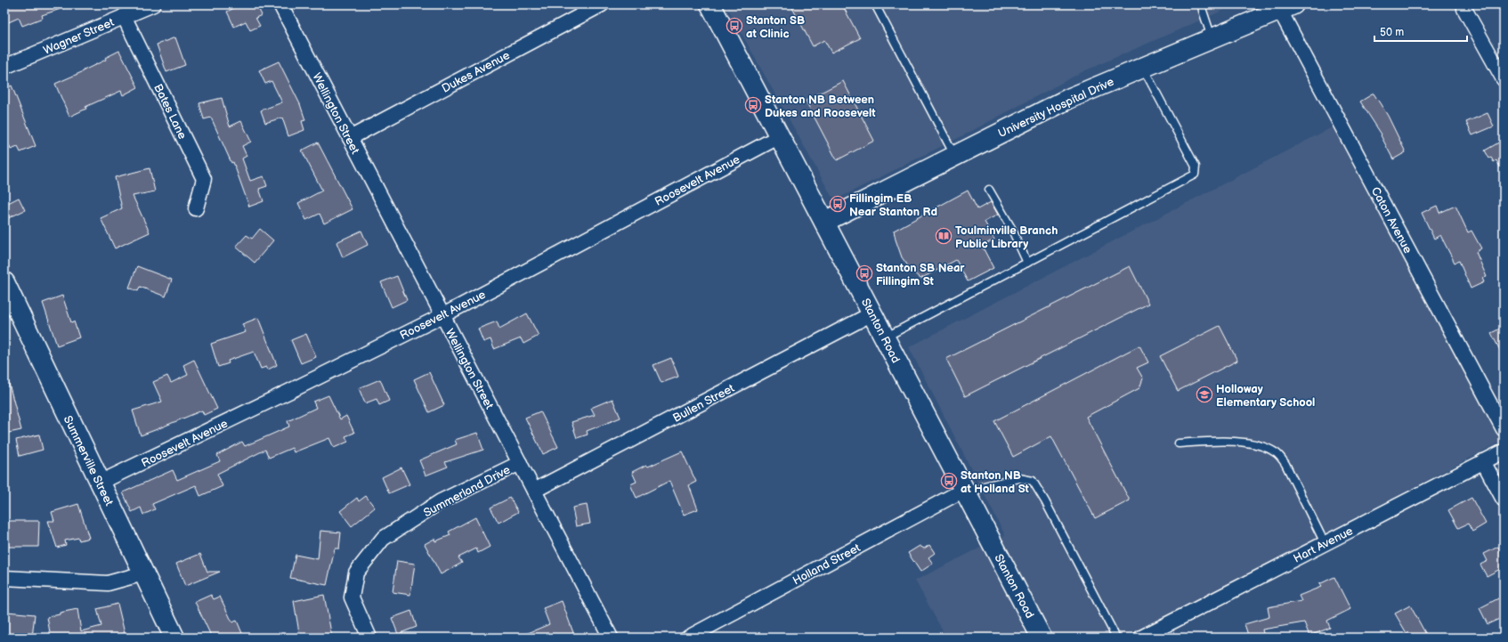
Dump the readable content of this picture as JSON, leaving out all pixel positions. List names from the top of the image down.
{
  "streets": {
    "street": [
      "Wagner Street",
      "Dukes Avenue",
      "University Hospital Drive",
      "Bates Lane",
      "Wellington Street",
      "Roosevelt Avenue",
      "Caton Avenue",
      "Stanton Road",
      "Bullen Street",
      "Summerville Street",
      "Summerland Drive",
      "Hart Avenue",
      "Holland Street"
    ]
  },
  "crossings": [
    ["Wagner Street", "Bates Lane"],
    ["Dukes Avenue", "Wellington Street"],
    ["University Hospital Drive", "Caton Avenue"],
    ["University Hospital Drive", "Stanton Road"],
    ["Wellington Street", "Roosevelt Avenue"],
    ["Wellington Street", "Bullen Street"],
    ["Wellington Street", "Summerland Drive"],
    ["Roosevelt Avenue", "Stanton Road"],
    ["Roosevelt Avenue", "Summerville Street"],
    ["Stanton Road", "Bullen Street"],
    ["Stanton Road", "Holland Street"]
  ],
  "places": {
    "bus stop": [
      "Stanton SB at Clinic",
      "Stanton NB Between Dukes and Roosevelt",
      "Fillingim EB Near Stanton Rd",
      "Stanton SB Near Fillingim St",
      "Stanton NB at Holland St"
    ],
    "library": ["Toulminville Branch Public Library"],
    "school or university": ["Holloway Elementary School"]
  },
  "scale_bar": "50 m"
}
